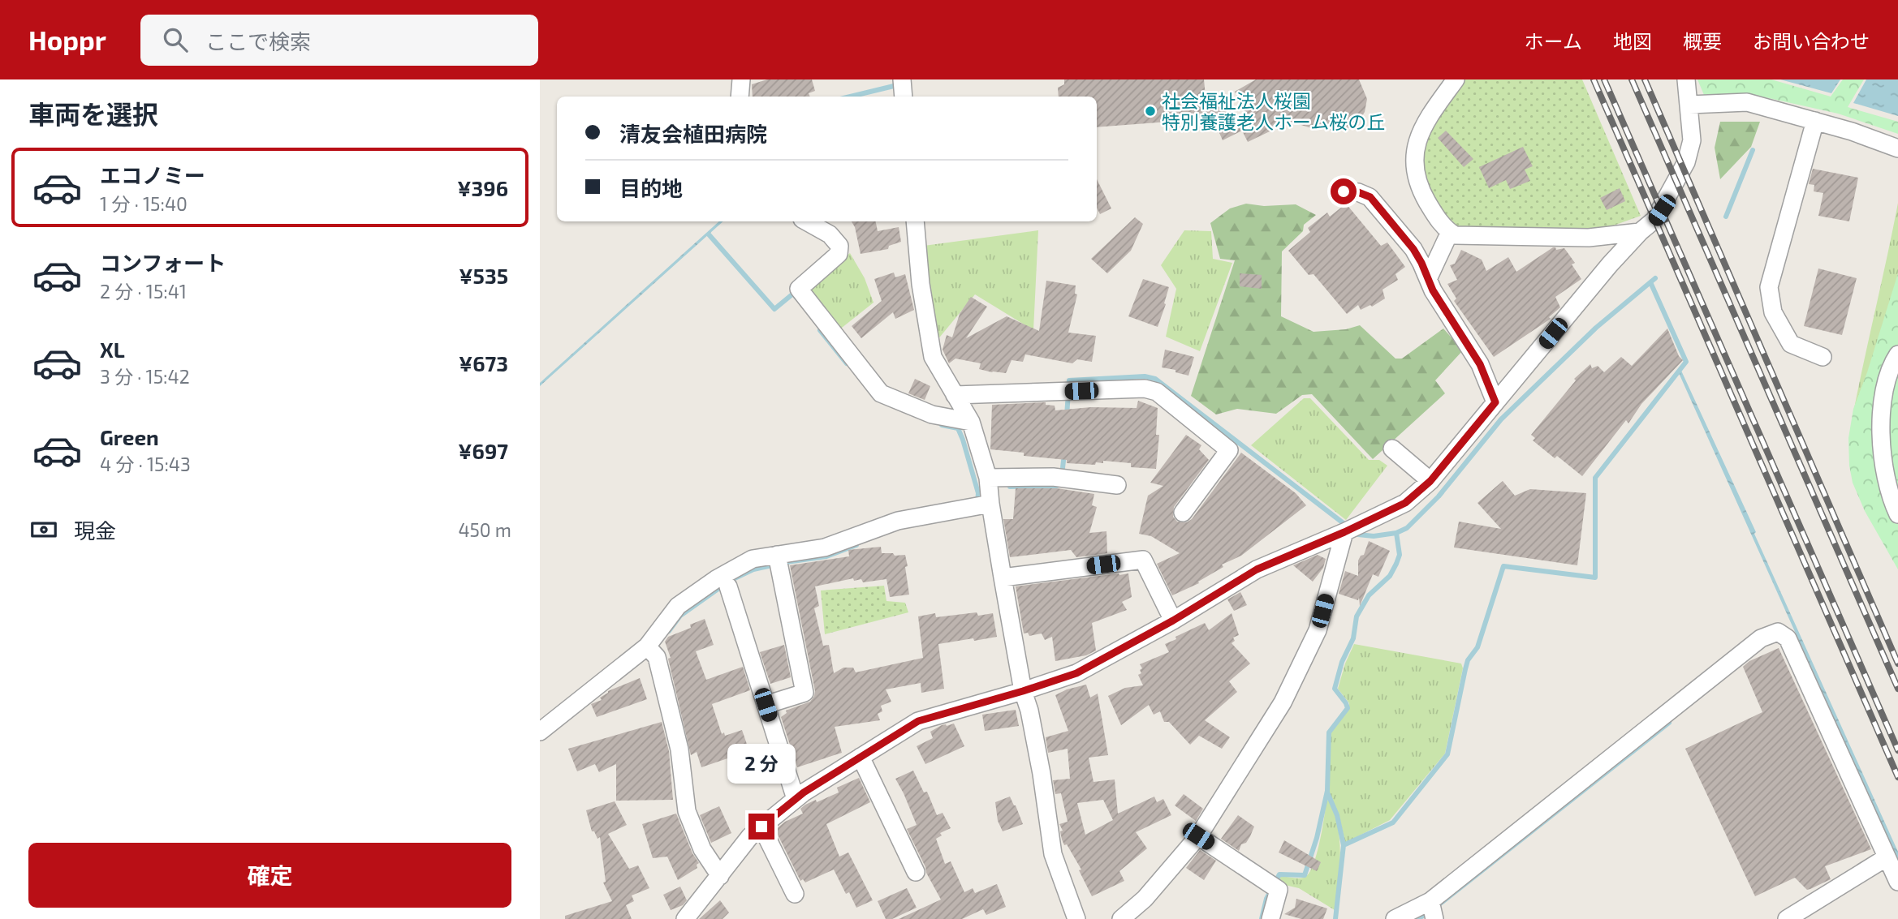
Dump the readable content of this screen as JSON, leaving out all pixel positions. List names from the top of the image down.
{
  "places": ["社会福祉法人桜園 特別養護老人ホーム桜の丘"],
  "page": {
    "header": "Hoppr",
    "search": "ここで検索",
    "nav": [
      "ホーム",
      "地図",
      "概要",
      "お問い合わせ"
    ],
    "heading": "車両を選択",
    "banner": ["清友会植田病院", "目的地"],
    "list": [
      {
        "name": "エコノミー",
        "note": "1 分 · 15:40",
        "value": "¥396"
      },
      {
        "name": "コンフォート",
        "note": "2 分 · 15:41",
        "value": "¥535"
      },
      {
        "name": "XL",
        "note": "3 分 · 15:42",
        "value": "¥673"
      },
      {
        "name": "Green",
        "note": "4 分 · 15:43",
        "value": "¥697"
      }
    ],
    "pay": ["現金", "450 m"],
    "bubble": "2 分",
    "buttons": "確定"
  }
}
